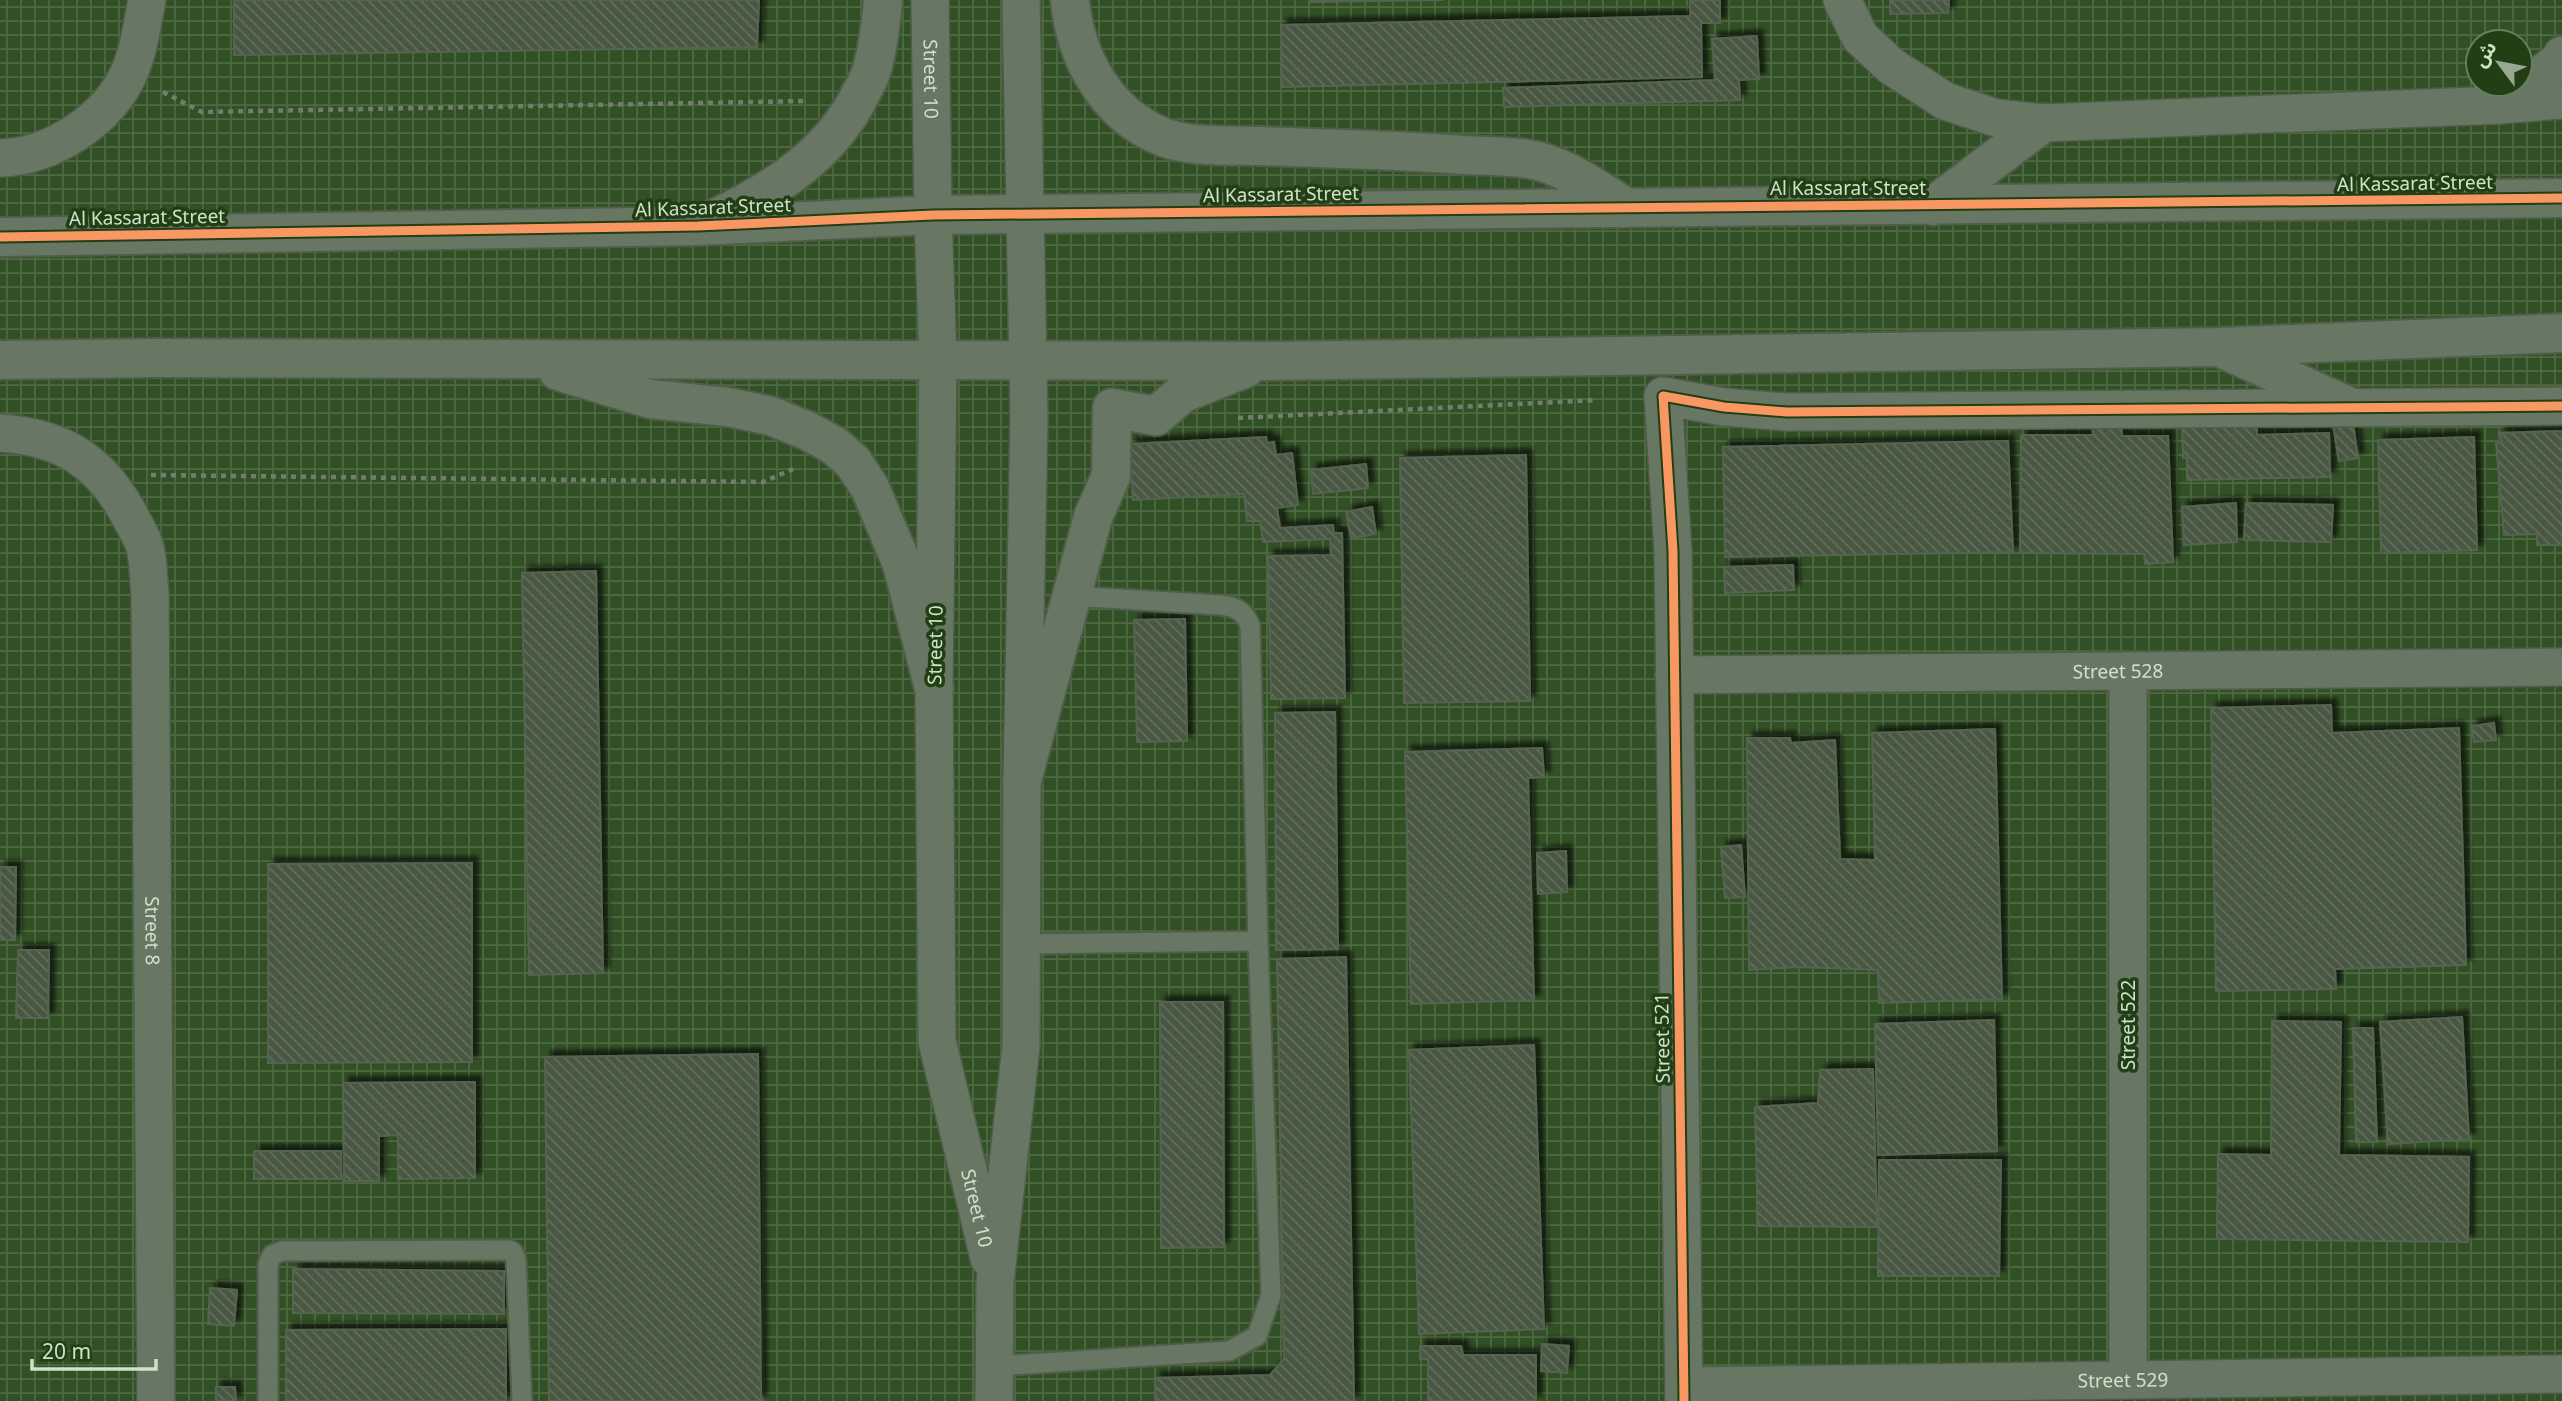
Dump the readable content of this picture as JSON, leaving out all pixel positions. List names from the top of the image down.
{
  "streets": {
    "street": [
      "Street 10",
      "Al Kassarat Street",
      "Street 528",
      "Street 8",
      "Street 522",
      "Street 521",
      "Street 529"
    ]
  },
  "crossings": [
    ["Street 10", "Al Kassarat Street"],
    ["Street 528", "Street 522"],
    ["Street 528", "Street 521"],
    ["Street 522", "Street 529"],
    ["Street 521", "Street 529"]
  ],
  "scale_bar": "20 m",
  "north": "top left"
}
